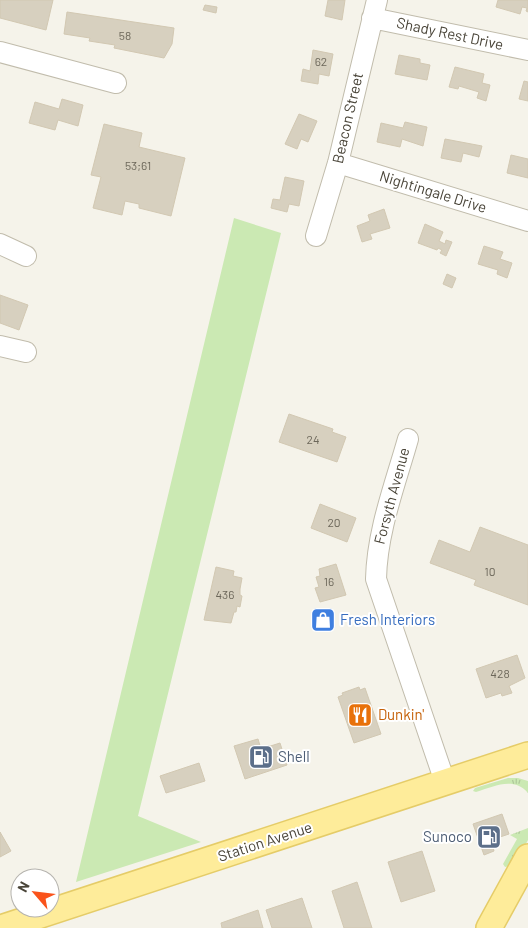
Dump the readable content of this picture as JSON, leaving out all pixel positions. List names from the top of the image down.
{
  "streets": {
    "main road": ["Station Avenue"],
    "street": [
      "Shady Rest Drive",
      "Beacon Street",
      "Nightingale Drive",
      "Forsyth Avenue"
    ]
  },
  "crossings": [
    ["Shady Rest Drive", "Beacon Street"],
    ["Beacon Street", "Nightingale Drive"],
    ["Forsyth Avenue", "Station Avenue"]
  ],
  "places": {
    "shop": ["Fresh Interiors"],
    "restaurant": ["Dunkin'"],
    "fuel station": ["Shell", "Sunoco"]
  },
  "house_numbers": [
    "58",
    "62",
    "53;61",
    "24",
    "20",
    "10",
    "16",
    "436",
    "428"
  ],
  "north": "top left"
}
